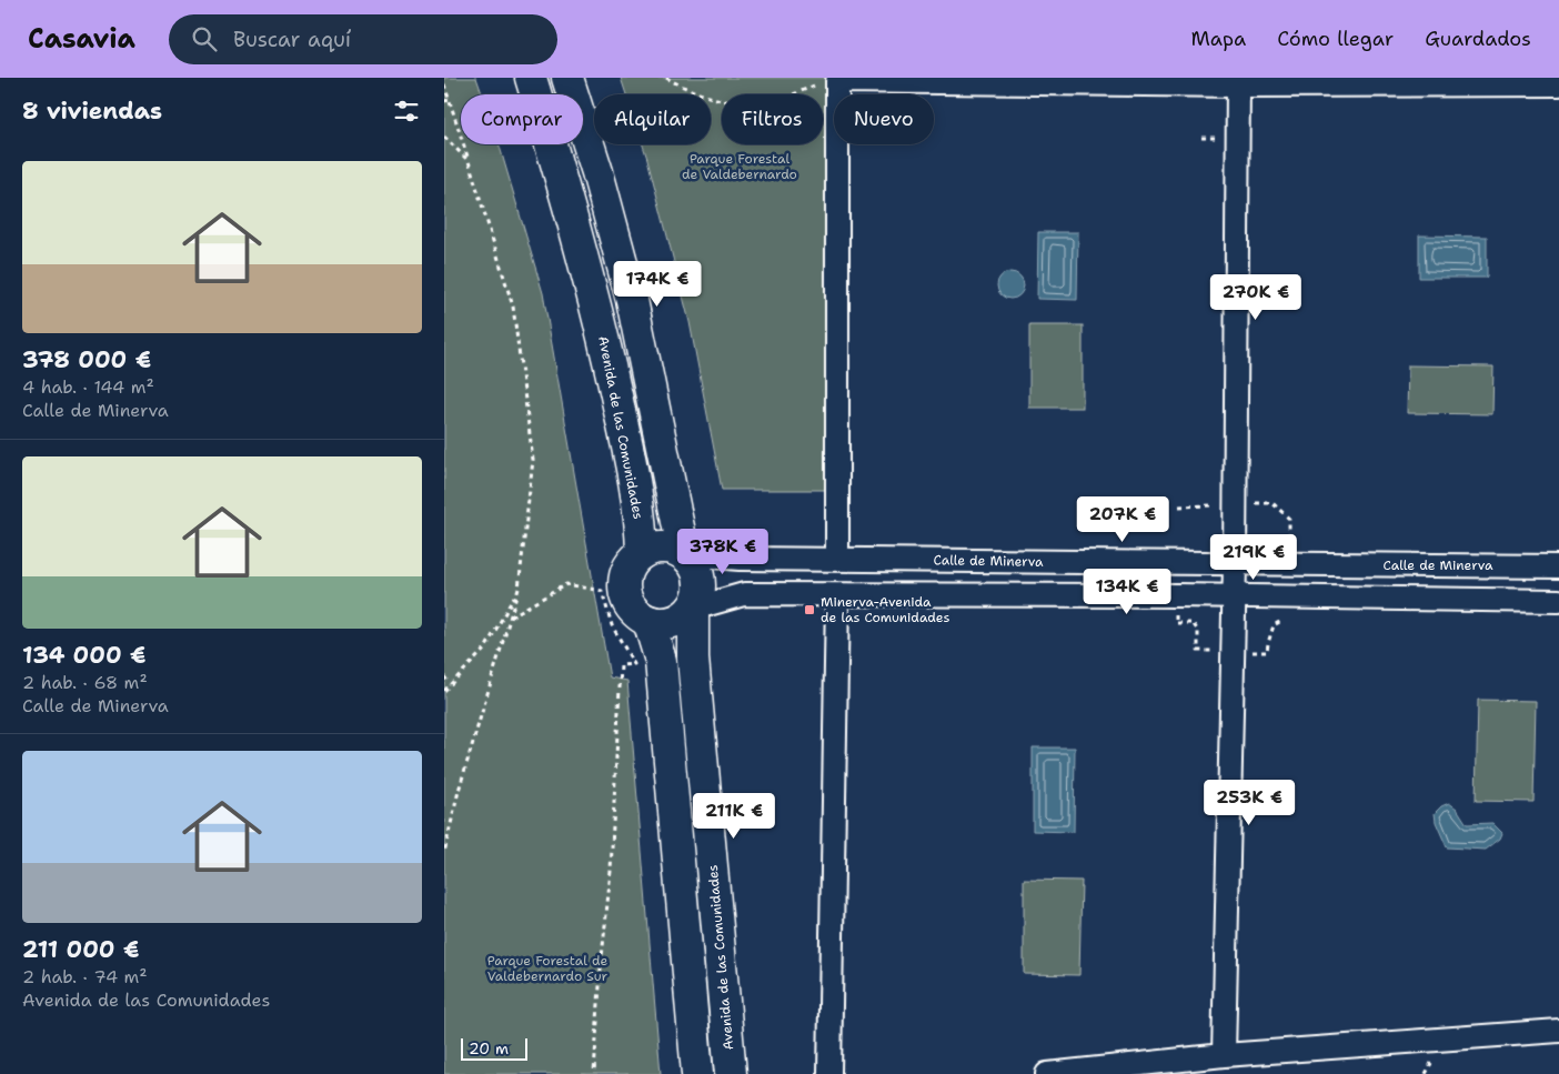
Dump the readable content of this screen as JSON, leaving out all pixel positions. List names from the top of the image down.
{
  "streets": {
    "street": ["Avenida de las Comunidades", "Calle de Minerva"]
  },
  "crossings": [
    ["Avenida de las Comunidades", "Calle de Minerva"]
  ],
  "parks": ["Parque Forestal de Valdebernardo", "Parque Forestal de Valdebernardo Sur"],
  "places": {
    "transit": ["Minerva-Avenida de las Comunidades"]
  },
  "scale_bar": "20 m",
  "page": {
    "header": "Casavia",
    "search": "Buscar aquí",
    "nav": ["Mapa", "Cómo llegar", "Guardados"],
    "heading": "8 viviendas",
    "chip": [
      "Comprar",
      "Alquilar",
      "Filtros",
      "Nuevo"
    ],
    "list": [
      {
        "name": "378 000 €",
        "note": "4 hab. · 144 m² · Calle de Minerva"
      },
      {
        "name": "134 000 €",
        "note": "2 hab. · 68 m² · Calle de Minerva"
      },
      {
        "name": "211 000 €",
        "note": "2 hab. · 74 m² · Avenida de las Comunidades"
      }
    ],
    "price": [
      "174K €",
      "270K €",
      "207K €",
      "378K €",
      "219K €",
      "134K €",
      "253K €",
      "211K €"
    ],
    "scale": "20 m"
  }
}
